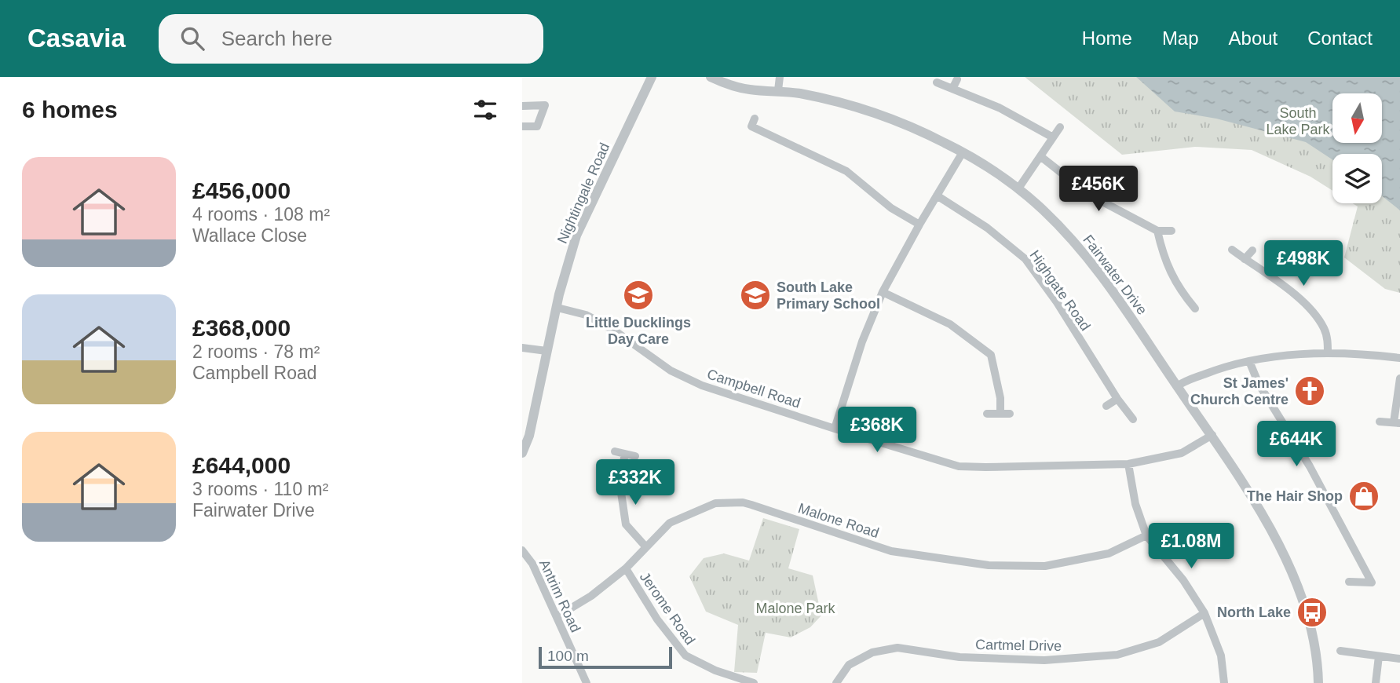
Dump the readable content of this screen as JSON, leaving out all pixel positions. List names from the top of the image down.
{
  "streets": {
    "street": [
      "Nightingale Road",
      "Fairwater Drive",
      "Highgate Road",
      "Campbell Road",
      "Malone Road",
      "Antrim Road",
      "Jerome Road",
      "Cartmel Drive"
    ]
  },
  "crossings": [
    ["Nightingale Road", "Campbell Road"],
    ["Fairwater Drive", "Campbell Road"],
    ["Malone Road", "Antrim Road"],
    ["Malone Road", "Jerome Road"]
  ],
  "parks": ["South Lake Park", "Malone Park"],
  "places": {
    "school or university": ["Little Ducklings Day Care", "South Lake Primary School"],
    "church": ["St James' Church Centre"],
    "shop": ["The Hair Shop"],
    "bus stop": ["North Lake"]
  },
  "scale_bar": "100 m",
  "north": "bottom",
  "page": {
    "header": "Casavia",
    "search": "Search here",
    "nav": [
      "Home",
      "Map",
      "About",
      "Contact"
    ],
    "heading": "6 homes",
    "list": [
      {
        "name": "£456,000",
        "note": "4 rooms · 108 m² · Wallace Close"
      },
      {
        "name": "£368,000",
        "note": "2 rooms · 78 m² · Campbell Road"
      },
      {
        "name": "£644,000",
        "note": "3 rooms · 110 m² · Fairwater Drive"
      }
    ],
    "price": [
      "£456K",
      "£498K",
      "£368K",
      "£644K",
      "£332K",
      "£1.08M"
    ],
    "scale": "100 m"
  }
}
